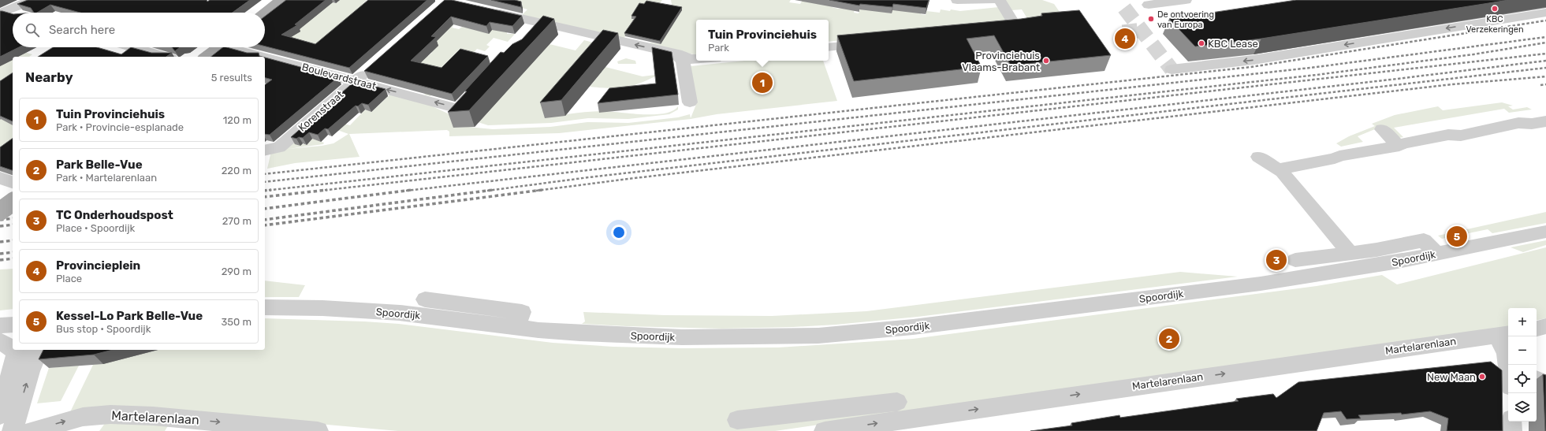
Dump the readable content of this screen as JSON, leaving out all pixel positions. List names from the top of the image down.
{
  "streets": {
    "street": [
      "Boulevardstraat",
      "Korenstraat",
      "Spoordijk",
      "Martelarenlaan"
    ]
  },
  "crossings": [
    ["Boulevardstraat", "Korenstraat"]
  ],
  "one_way": ["Boulevardstraat", "Martelarenlaan"],
  "places": [
    "KBC Verzekeringen",
    "De ontvoering van Europa",
    "KBC Lease",
    "Provinciehuis Vlaams-Brabant",
    "New Maan"
  ],
  "page": {
    "search": "Search here",
    "popup": ["Tuin Provinciehuis", "Park"],
    "pins": [
      "4",
      "1",
      "5",
      "3",
      "2"
    ],
    "heading": ["Nearby", "5 results"],
    "list": [
      {
        "mark": "1",
        "name": "Tuin Provinciehuis",
        "note": "Park · Provincie-esplanade",
        "value": "120 m"
      },
      {
        "mark": "2",
        "name": "Park Belle-Vue",
        "note": "Park · Martelarenlaan",
        "value": "220 m"
      },
      {
        "mark": "3",
        "name": "TC Onderhoudspost",
        "note": "Place · Spoordijk",
        "value": "270 m"
      },
      {
        "mark": "4",
        "name": "Provincieplein",
        "note": "Place",
        "value": "290 m"
      },
      {
        "mark": "5",
        "name": "Kessel-Lo Park Belle-Vue",
        "note": "Bus stop · Spoordijk",
        "value": "350 m"
      }
    ],
    "map_buttons": ["+", "−"]
  }
}
